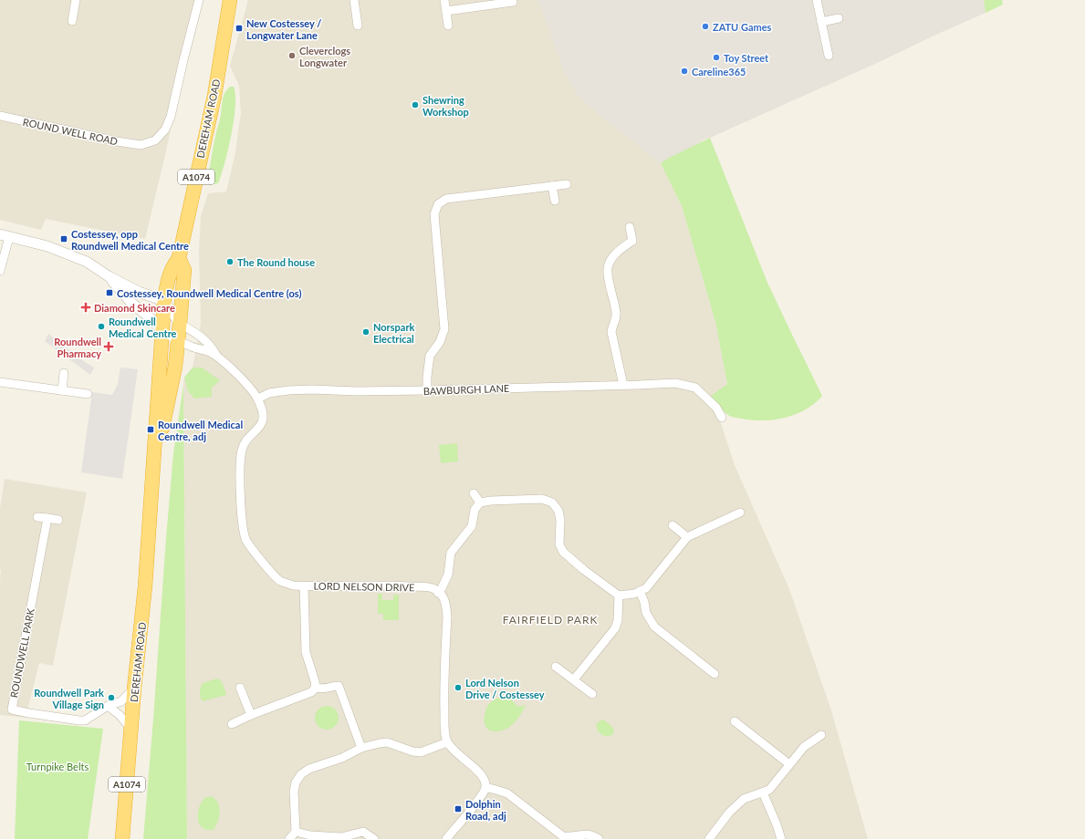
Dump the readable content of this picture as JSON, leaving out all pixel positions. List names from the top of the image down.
{
  "streets": {
    "highway": ["DEREHAM ROAD", "A1074"],
    "street": [
      "ROUND WELL ROAD",
      "BAWBURGH LANE",
      "LORD NELSON DRIVE",
      "ROUNDWELL PARK"
    ]
  },
  "crossings": [
    ["DEREHAM ROAD", "ROUNDWELL PARK"],
    ["BAWBURGH LANE", "LORD NELSON DRIVE"]
  ],
  "districts": ["FAIRFIELD PARK"],
  "parks": ["Turnpike Belts"],
  "places": {
    "other": [
      "ZATU Games",
      "Cleverclogs Longwater",
      "Toy Street",
      "Careline365",
      "Shewring Workshop",
      "The Round house",
      "Roundwell Medical Centre",
      "Norspark Electrical",
      "Lord Nelson Drive / Costessey",
      "Roundwell Park Village Sign"
    ],
    "transit": [
      "New Costessey / Longwater Lane",
      "Costessey, opp Roundwell Medical Centre",
      "Costessey, Roundwell Medical Centre (os)",
      "Roundwell Medical Centre, adj",
      "Dolphin Road, adj"
    ],
    "health": ["Diamond Skincare", "Roundwell Pharmacy"]
  }
}
